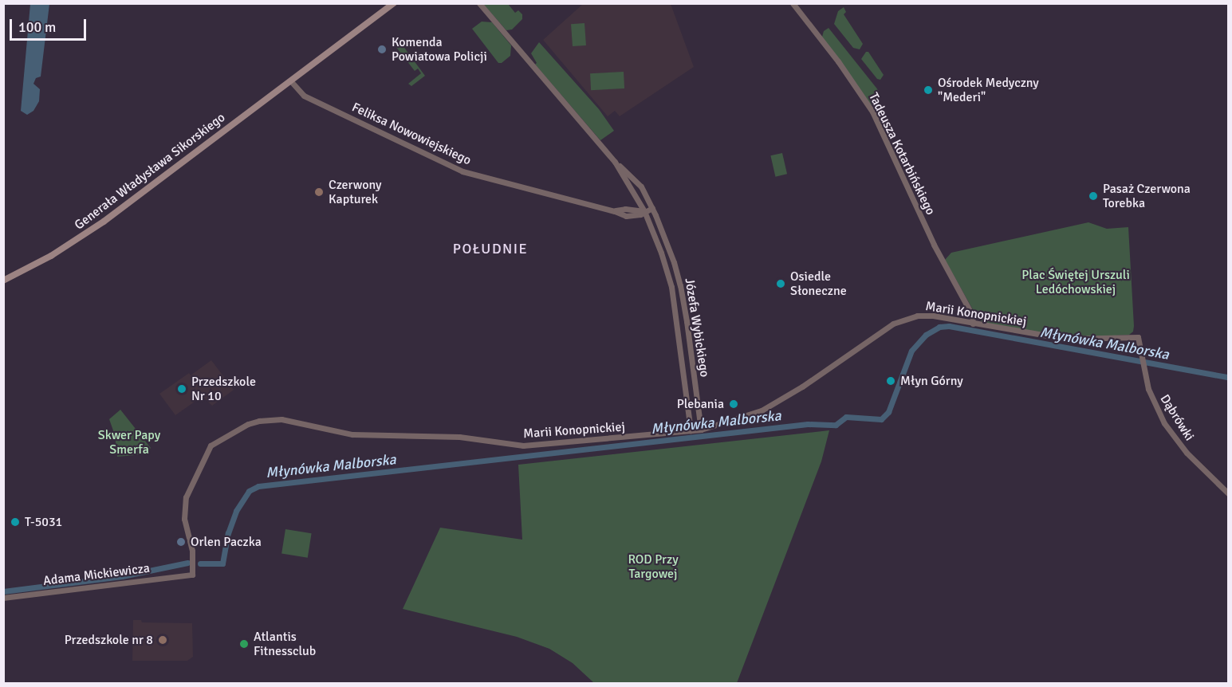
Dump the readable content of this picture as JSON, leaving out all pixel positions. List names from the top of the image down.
{
  "streets": {
    "main road": ["Generała Władysława Sikorskiego"],
    "street": [
      "Feliksa Nowowiejskiego",
      "Tadeusza Kotarbińskiego",
      "Marii Konopnickiej",
      "Józefa Wybickiego",
      "Dąbrówki",
      "Adama Mickiewicza"
    ]
  },
  "crossings": [
    ["Feliksa Nowowiejskiego", "Generała Władysława Sikorskiego"],
    ["Feliksa Nowowiejskiego", "Józefa Wybickiego"],
    ["Tadeusza Kotarbińskiego", "Marii Konopnickiej"],
    ["Marii Konopnickiej", "Józefa Wybickiego"],
    ["Marii Konopnickiej", "Dąbrówki"],
    ["Marii Konopnickiej", "Adama Mickiewicza"]
  ],
  "districts": ["POŁUDNIE"],
  "water": ["Młynówka Malborska"],
  "parks": ["Plac Świętej Urszuli Ledóchowskiej", "Skwer Papy Smerfa", "ROD Przy Targowej"],
  "places": [
    "Komenda Powiatowa Policji",
    "Ośrodek Medyczny \"Mederi\"",
    "Czerwony Kapturek",
    "Pasaż Czerwona Torebka",
    "Osiedle Słoneczne",
    "Młyn Górny",
    "Przedszkole Nr 10",
    "Plebania",
    "T-5031",
    "Orlen Paczka",
    "Przedszkole nr 8",
    "Atlantis Fitnessclub"
  ],
  "scale_bar": "100 m"
}
